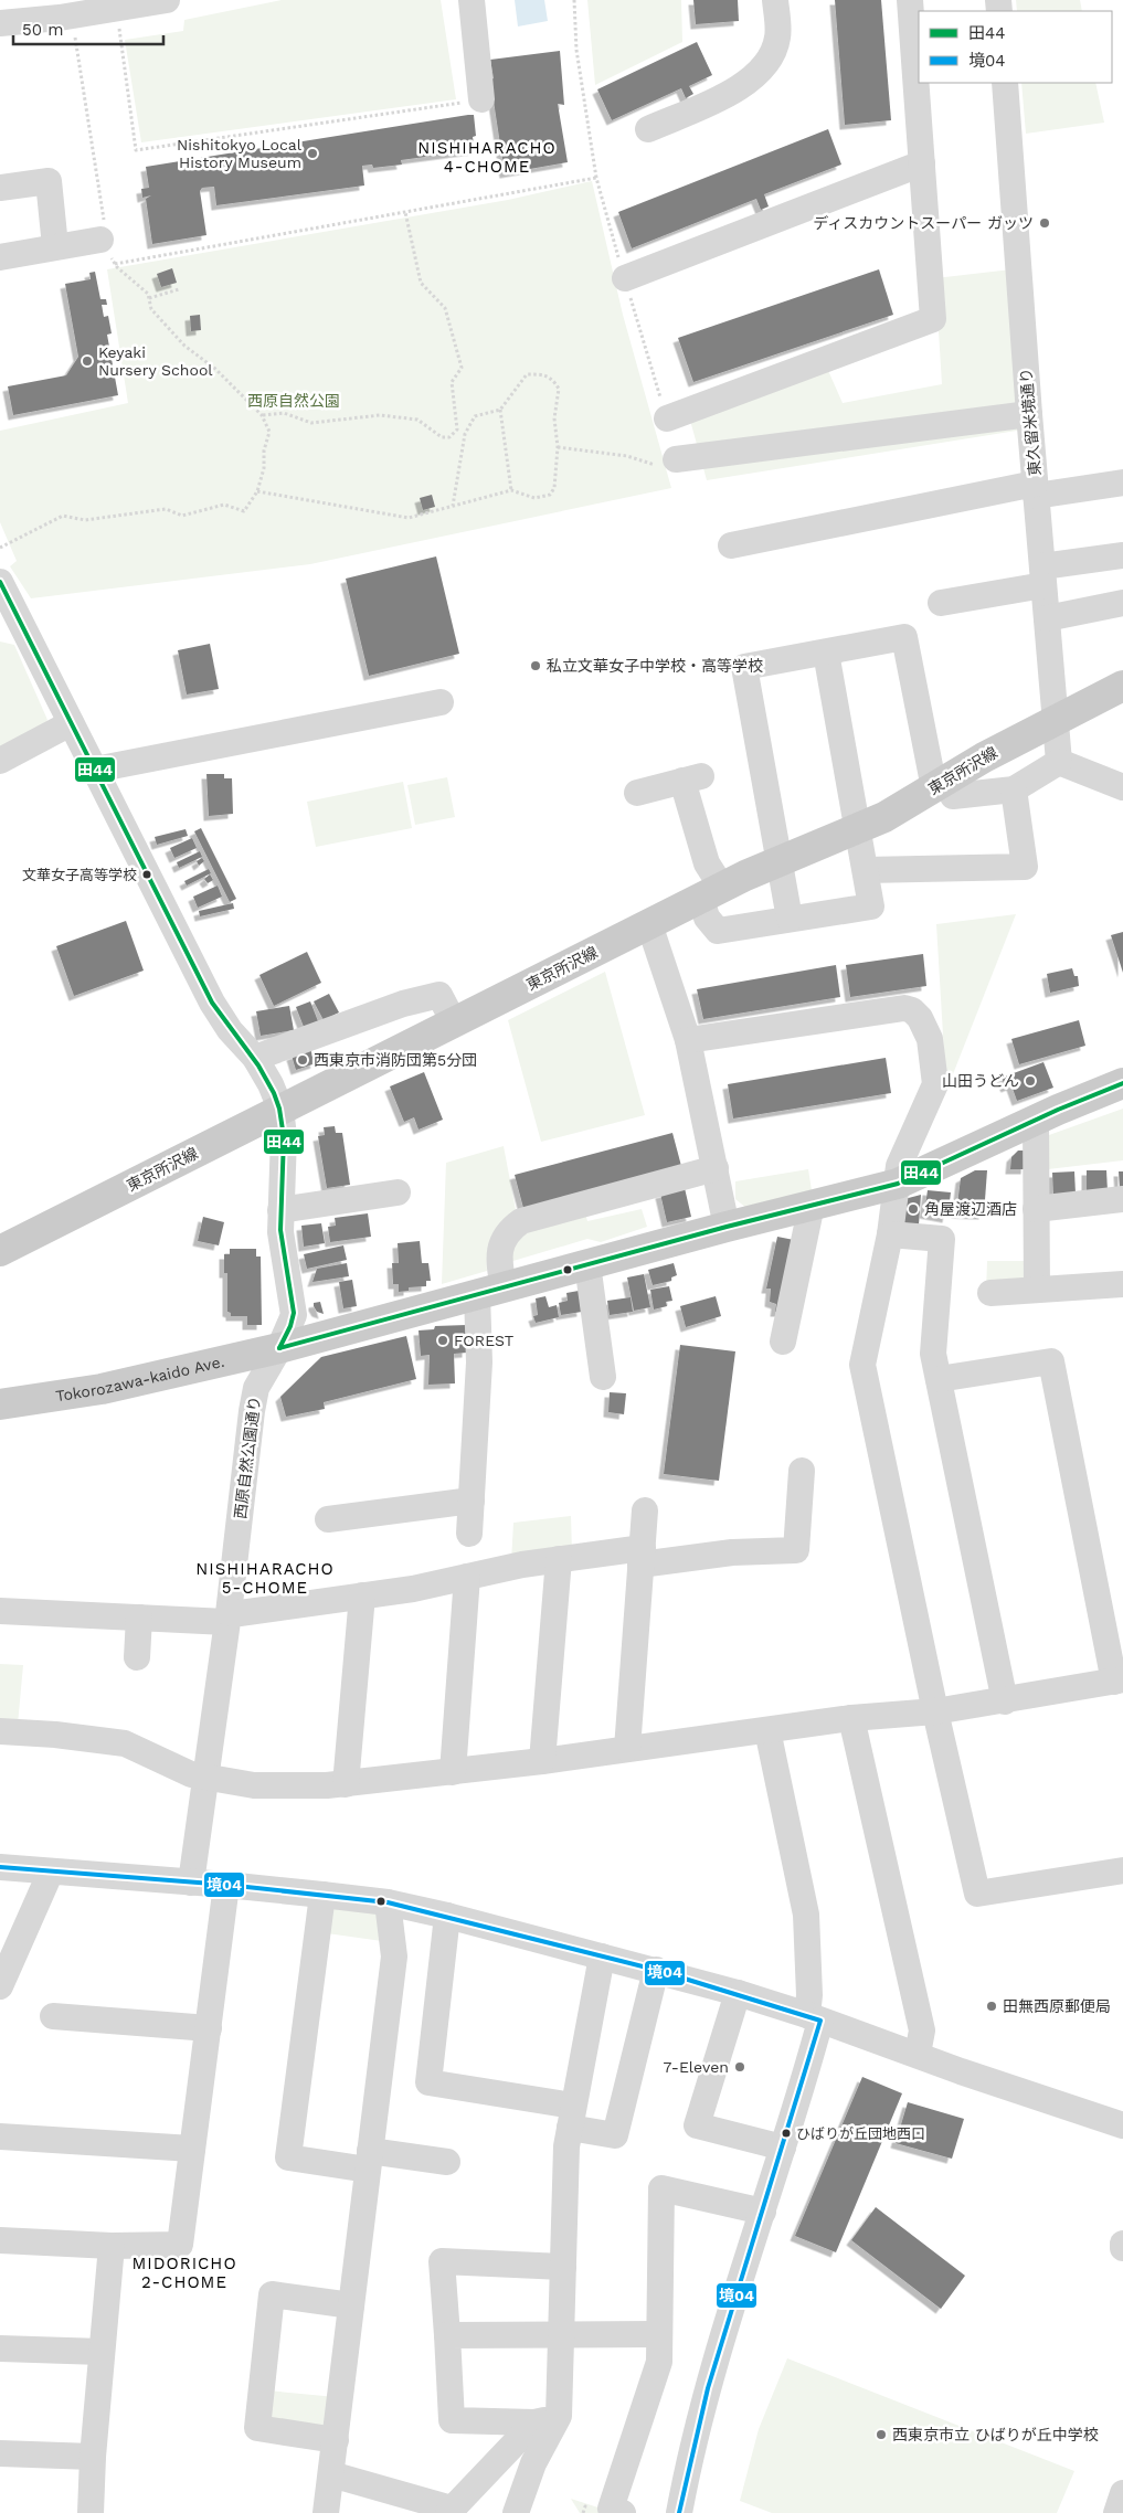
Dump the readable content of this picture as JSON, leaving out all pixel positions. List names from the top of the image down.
{
  "streets": {
    "main road": ["東京所沢線", "Tokorozawa-kaido Ave."],
    "street": ["東久留米境通り", "西原自然公園通り"]
  },
  "crossings": [
    ["東久留米境通り", "東京所沢線"],
    ["東京所沢線", "西原自然公園通り"],
    ["Tokorozawa-kaido Ave.", "西原自然公園通り"]
  ],
  "districts": ["NISHIHARACHO 4-CHOME", "NISHIHARACHO 5-CHOME", "MIDORICHO 2-CHOME"],
  "parks": ["西原自然公園"],
  "places": [
    "Nishitokyo Local History Museum",
    "ディスカウントスーパー ガッツ",
    "Keyaki Nursery School",
    "私立文華女子中学校・高等学校",
    "文華女子高等学校",
    "西東京市消防団第5分団",
    "山田うどん",
    "角屋渡辺酒店",
    "FOREST",
    "田無西原郵便局",
    "7-Eleven",
    "ひばりが丘団地西口",
    "西東京市立 ひばりが丘中学校"
  ],
  "lines": ["transit line 田44", "transit line 境04"],
  "legend": ["田44", "境04"],
  "scale_bar": "50 m"
}
